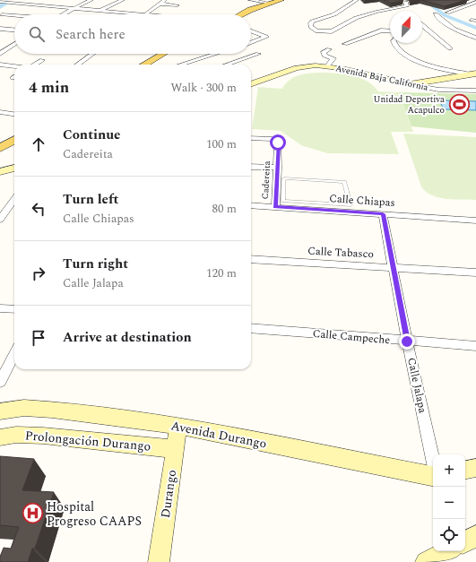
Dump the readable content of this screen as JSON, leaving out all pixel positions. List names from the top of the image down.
{
  "streets": {
    "main road": [
      "Avenida Baja California",
      "Avenida Durango",
      "Prolongación Durango",
      "Durango"
    ],
    "street": [
      "Cadereita",
      "Calle Chiapas",
      "Calle Tabasco",
      "Calle Campeche",
      "Calle Jalapa"
    ]
  },
  "crossings": [
    ["Cadereita", "Calle Chiapas"],
    ["Calle Chiapas", "Calle Jalapa"],
    ["Calle Tabasco", "Calle Jalapa"],
    ["Calle Campeche", "Calle Jalapa"],
    ["Avenida Durango", "Durango"],
    ["Prolongación Durango", "Durango"]
  ],
  "places": {
    "sports": ["Unidad Deportiva Acapulco"],
    "hospital": ["Hospital Progreso CAAPS"]
  },
  "north": "top right",
  "page": {
    "search": "Search here",
    "heading": ["4 min", "Walk · 300 m"],
    "list": [
      ["Continue", "Cadereita", "100 m"],
      ["Turn left", "Calle Chiapas", "80 m"],
      ["Turn right", "Calle Jalapa", "120 m"],
      "Arrive at destination"
    ],
    "map_buttons": ["+", "−"]
  }
}
